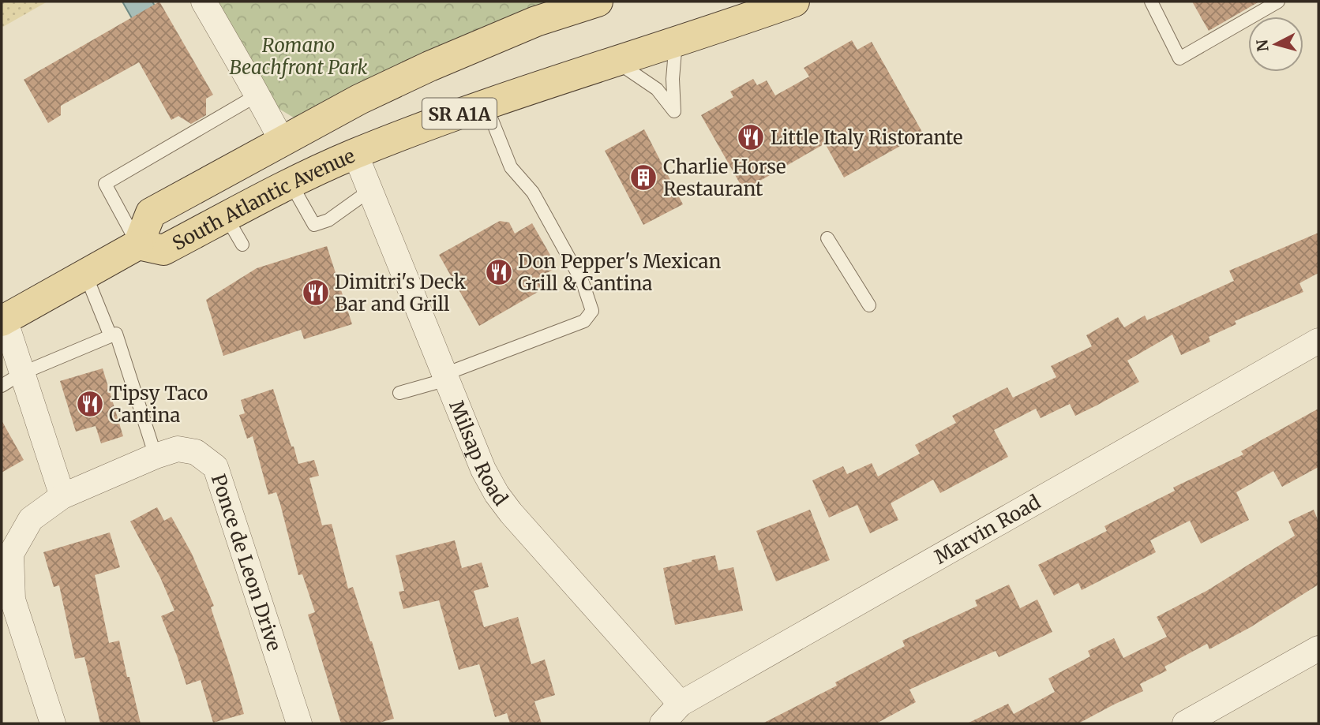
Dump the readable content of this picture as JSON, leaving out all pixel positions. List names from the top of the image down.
{
  "streets": {
    "main road": ["SR A1A", "South Atlantic Avenue"],
    "street": ["Milsap Road", "Marvin Road", "Ponce de Leon Drive"]
  },
  "crossings": [
    ["SR A1A", "South Atlantic Avenue"],
    ["South Atlantic Avenue", "Milsap Road"],
    ["Milsap Road", "Marvin Road"]
  ],
  "parks": ["Romano Beachfront Park"],
  "places": {
    "restaurant": [
      "Little Italy Ristorante",
      "Don Pepper's Mexican Grill & Cantina",
      "Dimitri's Deck Bar and Grill",
      "Tipsy Taco Cantina"
    ],
    "building": ["Charlie Horse Restaurant"]
  },
  "north": "left"
}
